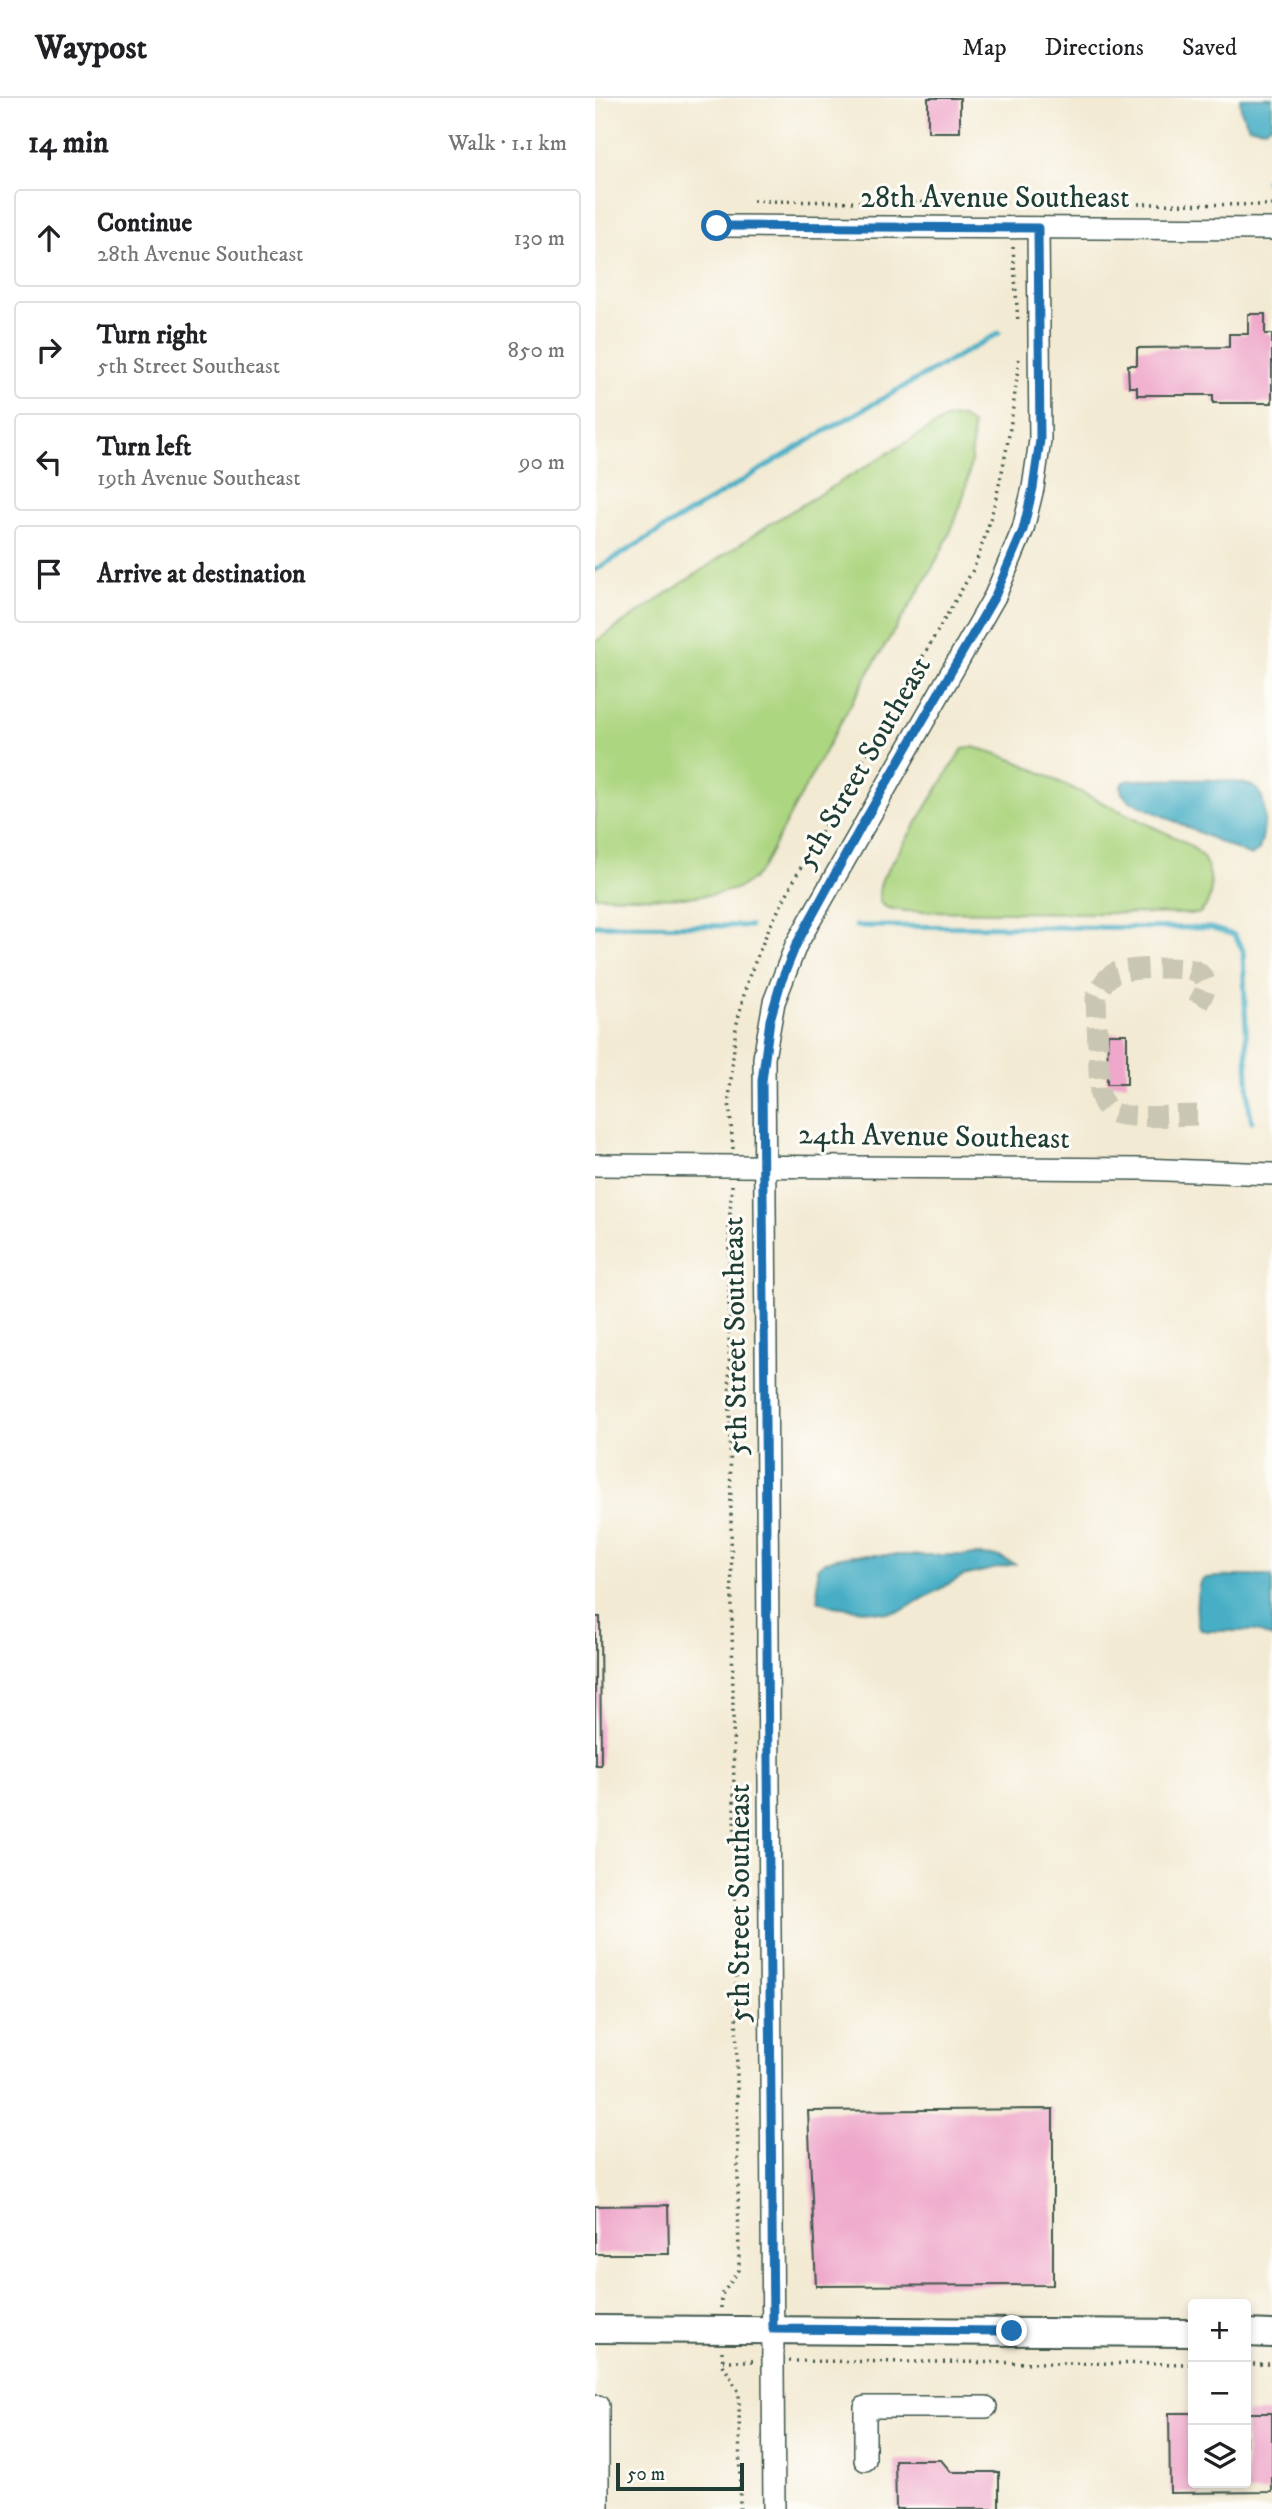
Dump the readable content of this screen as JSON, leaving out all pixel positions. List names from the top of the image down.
{
  "streets": {
    "street": ["28th Avenue Southeast", "5th Street Southeast", "24th Avenue Southeast"]
  },
  "crossings": [
    ["28th Avenue Southeast", "5th Street Southeast"],
    ["5th Street Southeast", "24th Avenue Southeast"]
  ],
  "scale_bar": "50 m",
  "page": {
    "header": "Waypost",
    "nav": ["Map", "Directions", "Saved"],
    "heading": ["14 min", "Walk · 1.1 km"],
    "list": [
      ["Continue", "28th Avenue Southeast", "130 m"],
      ["Turn right", "5th Street Southeast", "850 m"],
      ["Turn left", "19th Avenue Southeast", "90 m"],
      "Arrive at destination"
    ],
    "map_buttons": ["+", "−"],
    "scale": "50 m"
  }
}
